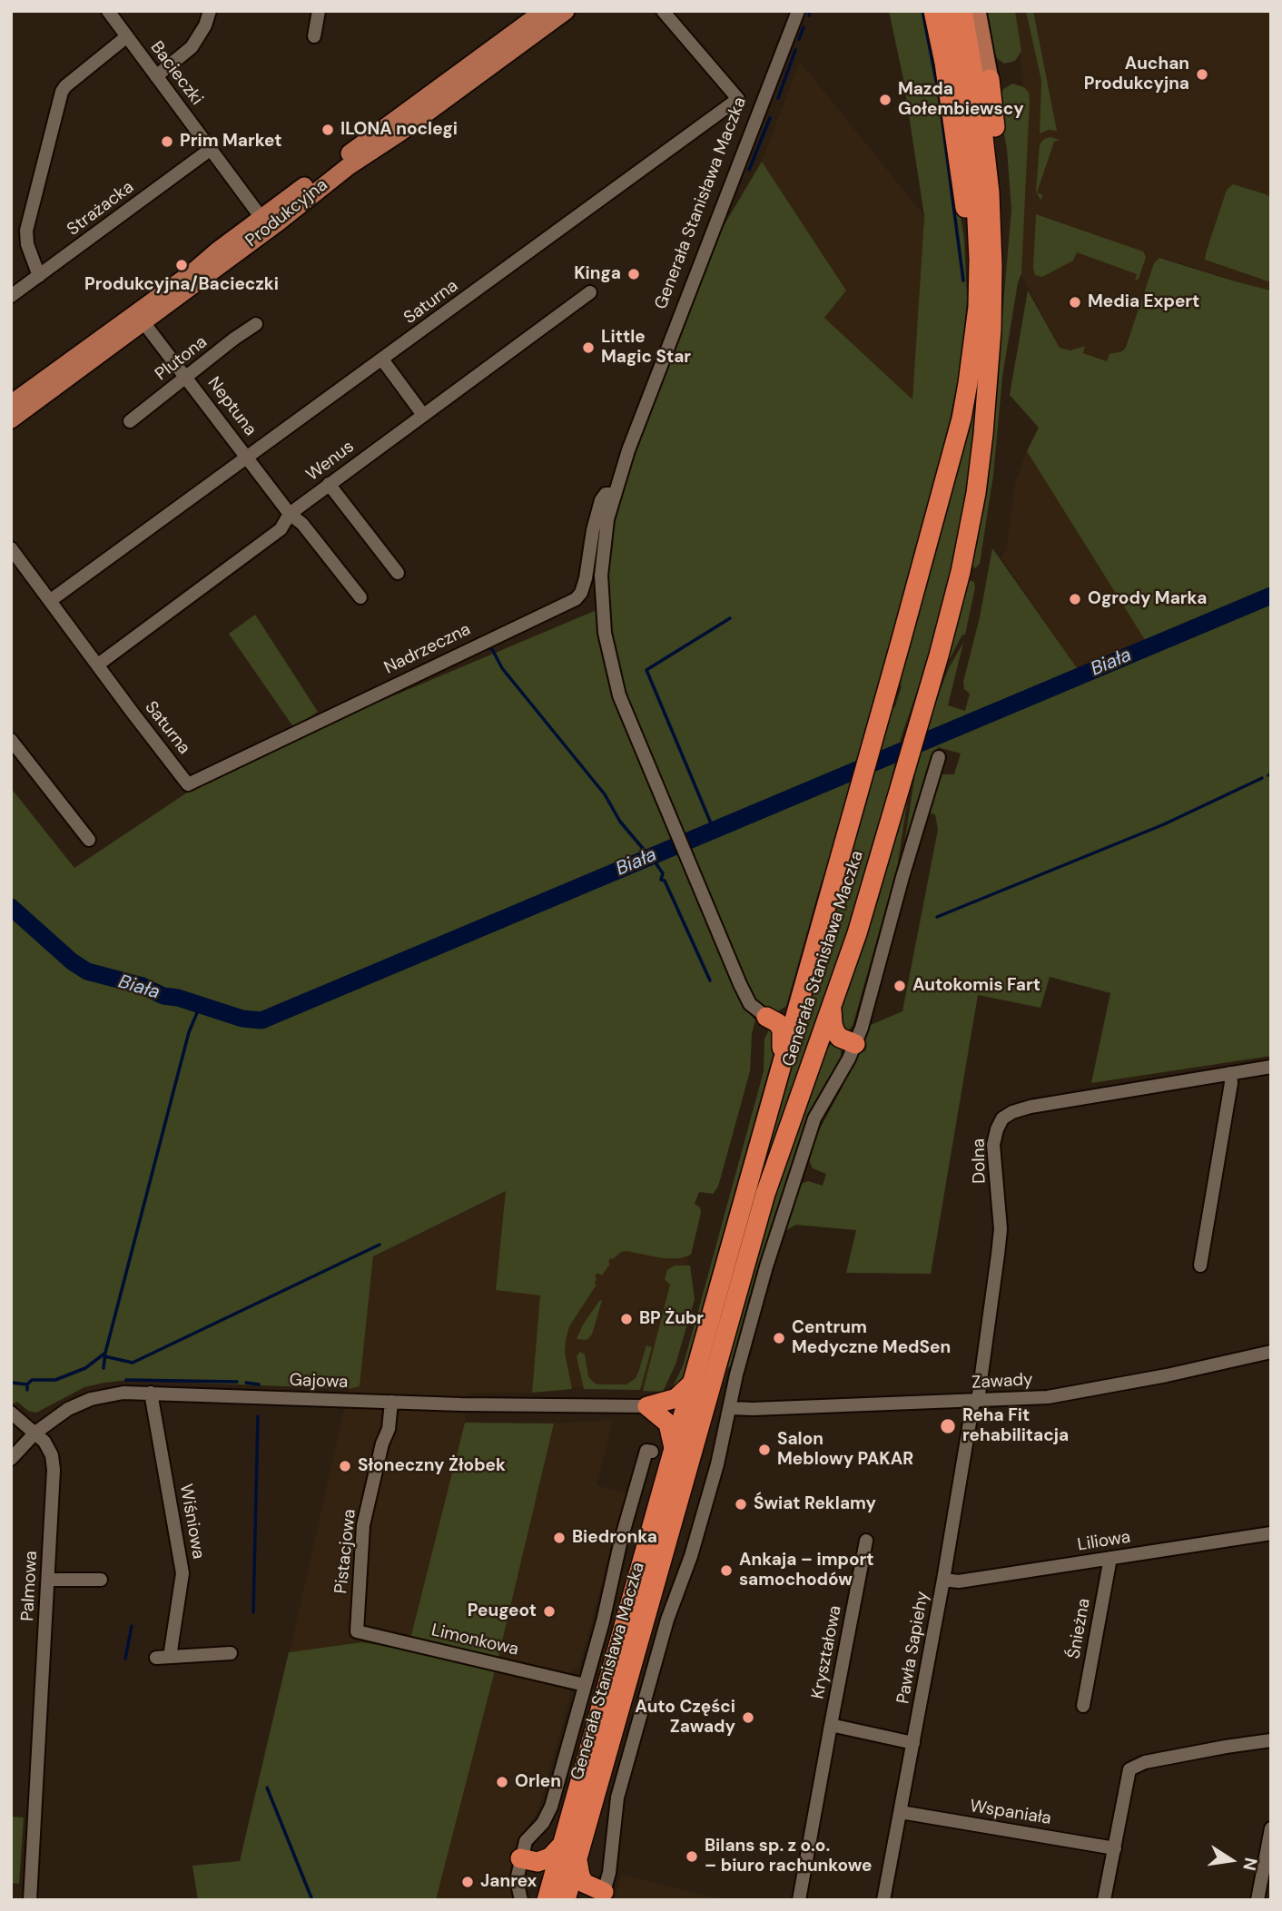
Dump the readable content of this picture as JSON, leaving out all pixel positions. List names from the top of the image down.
{
  "streets": {
    "highway": ["Generała Stanisława Maczka"],
    "main road": ["Produkcyjna"],
    "street": [
      "Bacieczki",
      "Strażacka",
      "Saturna",
      "Plutona",
      "Neptuna",
      "Wenus",
      "Nadrzeczna",
      "Dolna",
      "Gajowa",
      "Zawady",
      "Wiśniowa",
      "Liliowa",
      "Pistacjowa",
      "Palmowa",
      "Śnieżna",
      "Limonkowa",
      "Pawła Sapiehy",
      "Kryształowa",
      "Wspaniała"
    ]
  },
  "crossings": [
    ["Bacieczki", "Strażacka"],
    ["Bacieczki", "Produkcyjna"],
    ["Generała Stanisława Maczka", "Nadrzeczna"],
    ["Produkcyjna", "Neptuna"],
    ["Saturna", "Neptuna"],
    ["Saturna", "Wenus"],
    ["Saturna", "Nadrzeczna"],
    ["Plutona", "Neptuna"],
    ["Neptuna", "Wenus"],
    ["Dolna", "Zawady"],
    ["Dolna", "Pawła Sapiehy"],
    ["Gajowa", "Wiśniowa"],
    ["Gajowa", "Pistacjowa"],
    ["Gajowa", "Palmowa"],
    ["Zawady", "Pawła Sapiehy"],
    ["Liliowa", "Śnieżna"],
    ["Liliowa", "Pawła Sapiehy"],
    ["Pistacjowa", "Limonkowa"],
    ["Pawła Sapiehy", "Kryształowa"],
    ["Pawła Sapiehy", "Wspaniała"]
  ],
  "water": ["Biała"],
  "places": [
    "Auchan Produkcyjna",
    "Mazda Gołembiewscy",
    "ILONA noclegi",
    "Prim Market",
    "Produkcyjna/Bacieczki",
    "Kinga",
    "Media Expert",
    "Little Magic Star",
    "Ogrody Marka",
    "Autokomis Fart",
    "BP Żubr",
    "Centrum Medyczne MedSen",
    "Reha Fit rehabilitacja",
    "Salon Meblowy PAKAR",
    "Słoneczny Żłobek",
    "Świat Reklamy",
    "Biedronka",
    "Ankaja – import samochodów",
    "Peugeot",
    "Auto Części Zawady",
    "Orlen",
    "Bilans sp. z o.o. – biuro rachunkowe",
    "Janrex"
  ],
  "north": "right"
}
